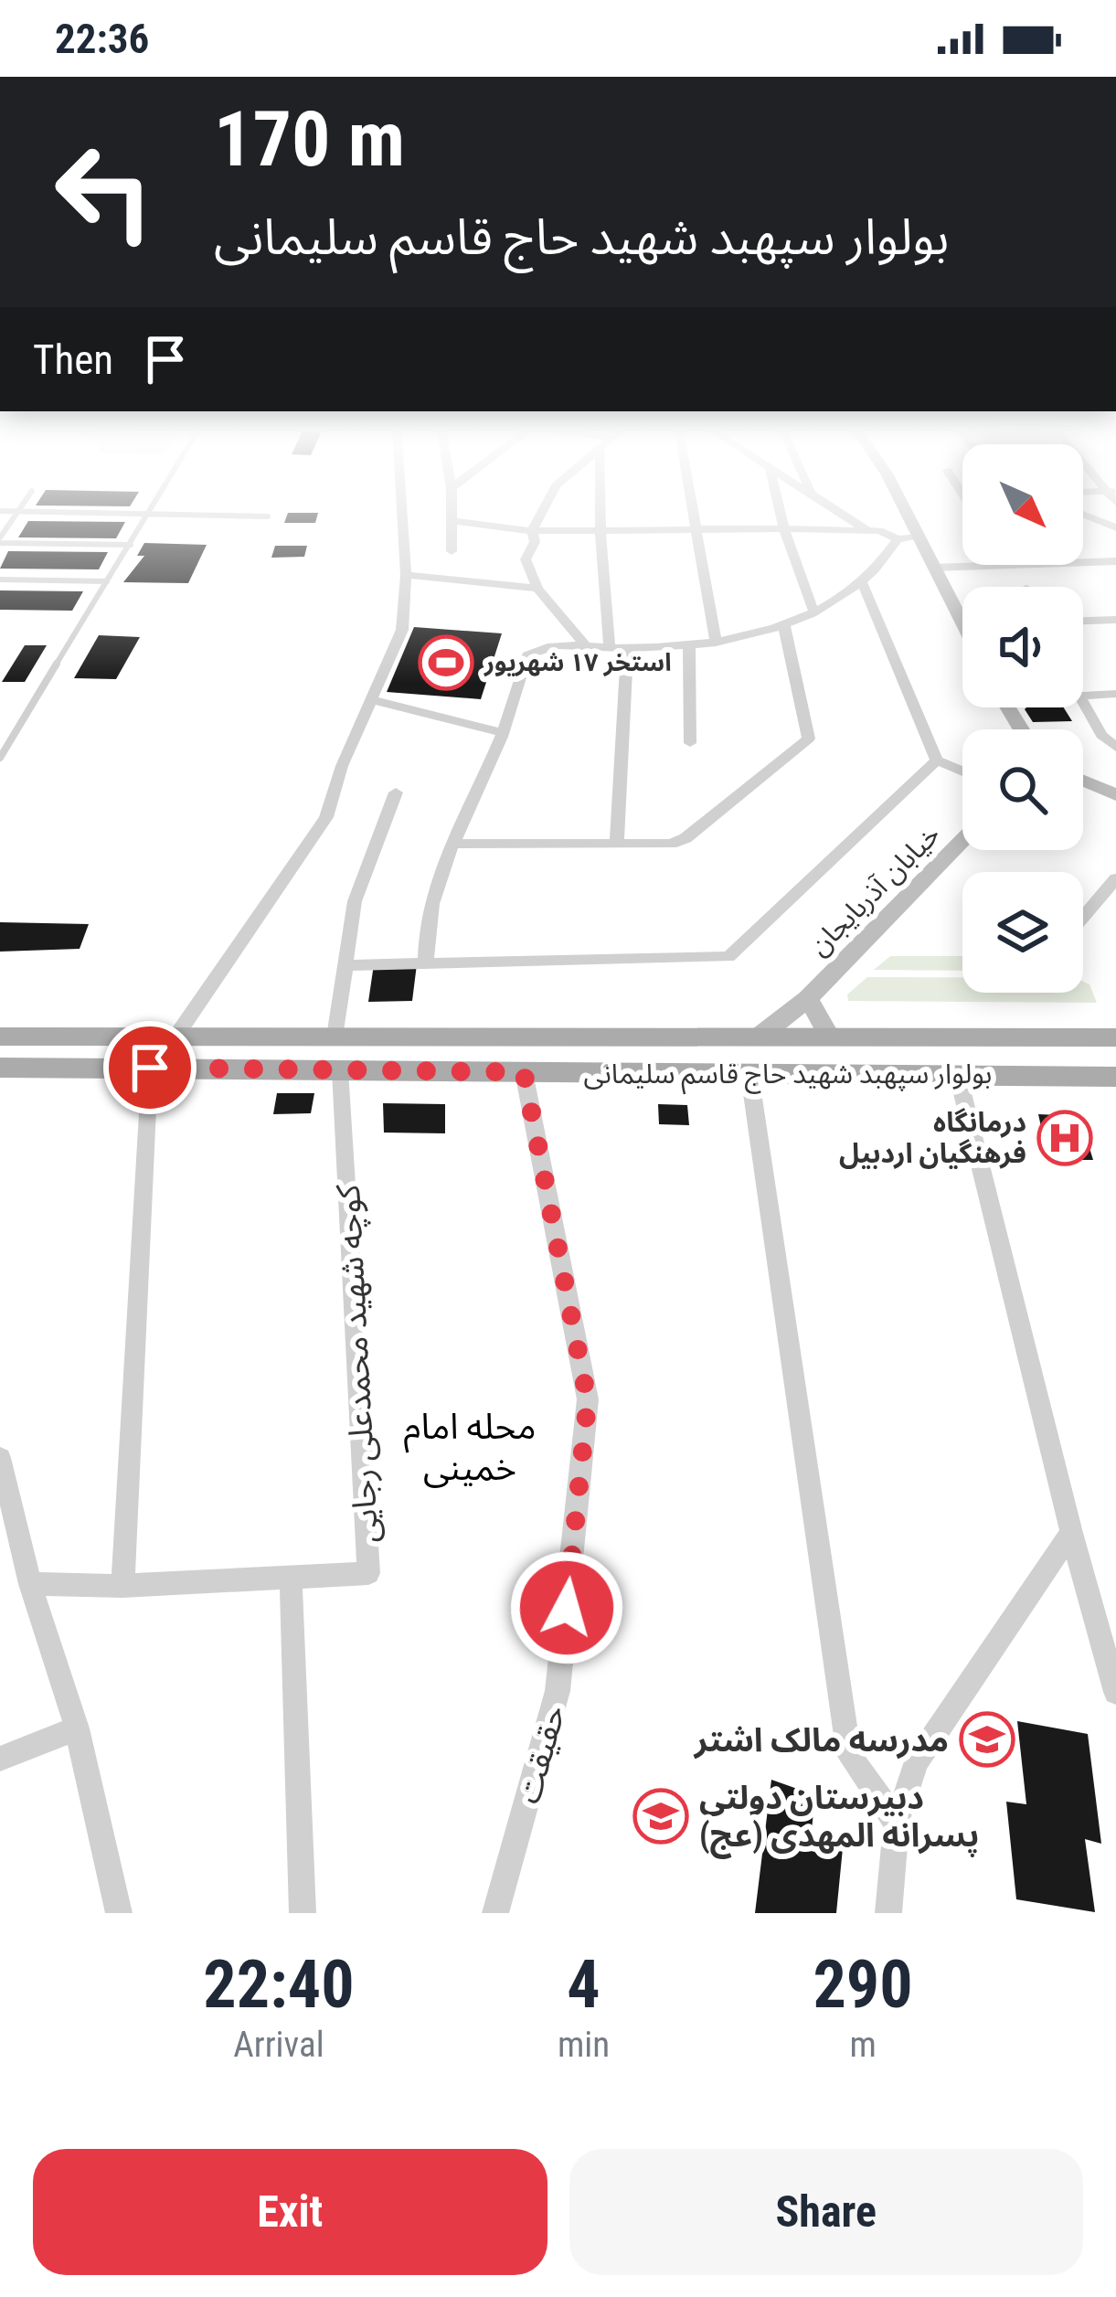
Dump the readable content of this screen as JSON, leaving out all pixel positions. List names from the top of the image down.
{
  "streets": {
    "main road": ["بولوار سپهبد شهید حاج قاسم سلیمانی"],
    "street": ["خیابان آذربایجان", "کوچه شهید محمدعلی رجایی", "حقیقت"]
  },
  "crossings": [
    ["خیابان آذربایجان", "بولوار سپهبد شهید حاج قاسم سلیمانی"],
    ["بولوار سپهبد شهید حاج قاسم سلیمانی", "کوچه شهید محمدعلی رجایی"],
    ["بولوار سپهبد شهید حاج قاسم سلیمانی", "حقیقت"]
  ],
  "districts": ["محله امام خمینی"],
  "places": {
    "sports": ["استخر ١٧ شهریور"],
    "hospital": ["درمانگاه فرهنگیان اردبیل"],
    "school or university": ["مدرسه مالک اشتر", "دبیرستان دولتی پسرانه المهدی (عج)"]
  },
  "north": "bottom right",
  "page": {
    "status": "22:36",
    "turn": ["170 m", "بولوار سپهبد شهید حاج قاسم سلیمانی"],
    "then": "Then",
    "eta": [
      "22:40",
      "Arrival",
      "4",
      "min",
      "290",
      "m"
    ],
    "buttons": ["Exit", "Share"]
  }
}
